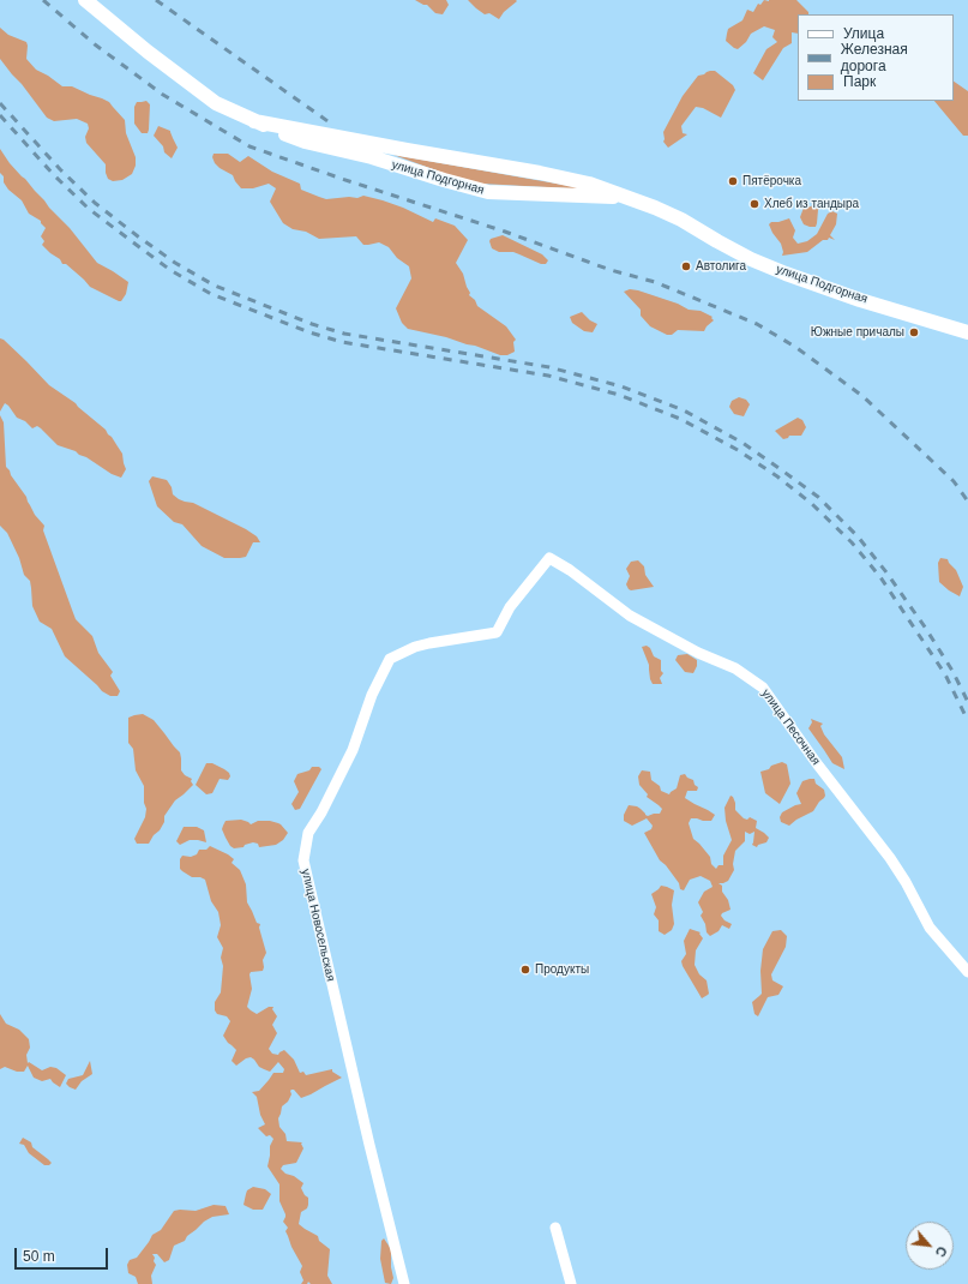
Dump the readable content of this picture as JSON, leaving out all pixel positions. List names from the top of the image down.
{
  "streets": {
    "main road": ["улица Подгорная"],
    "street": ["улица Песочная", "улица Новосельская"]
  },
  "crossings": [
    ["улица Песочная", "улица Новосельская"]
  ],
  "places": [
    "Пятёрочка",
    "Хлеб из тандыра",
    "Автолига",
    "Южные причалы",
    "Продукты"
  ],
  "legend": ["Улица", "Железная дорога", "Парк"],
  "scale_bar": "50 m",
  "north": "bottom right"
}
